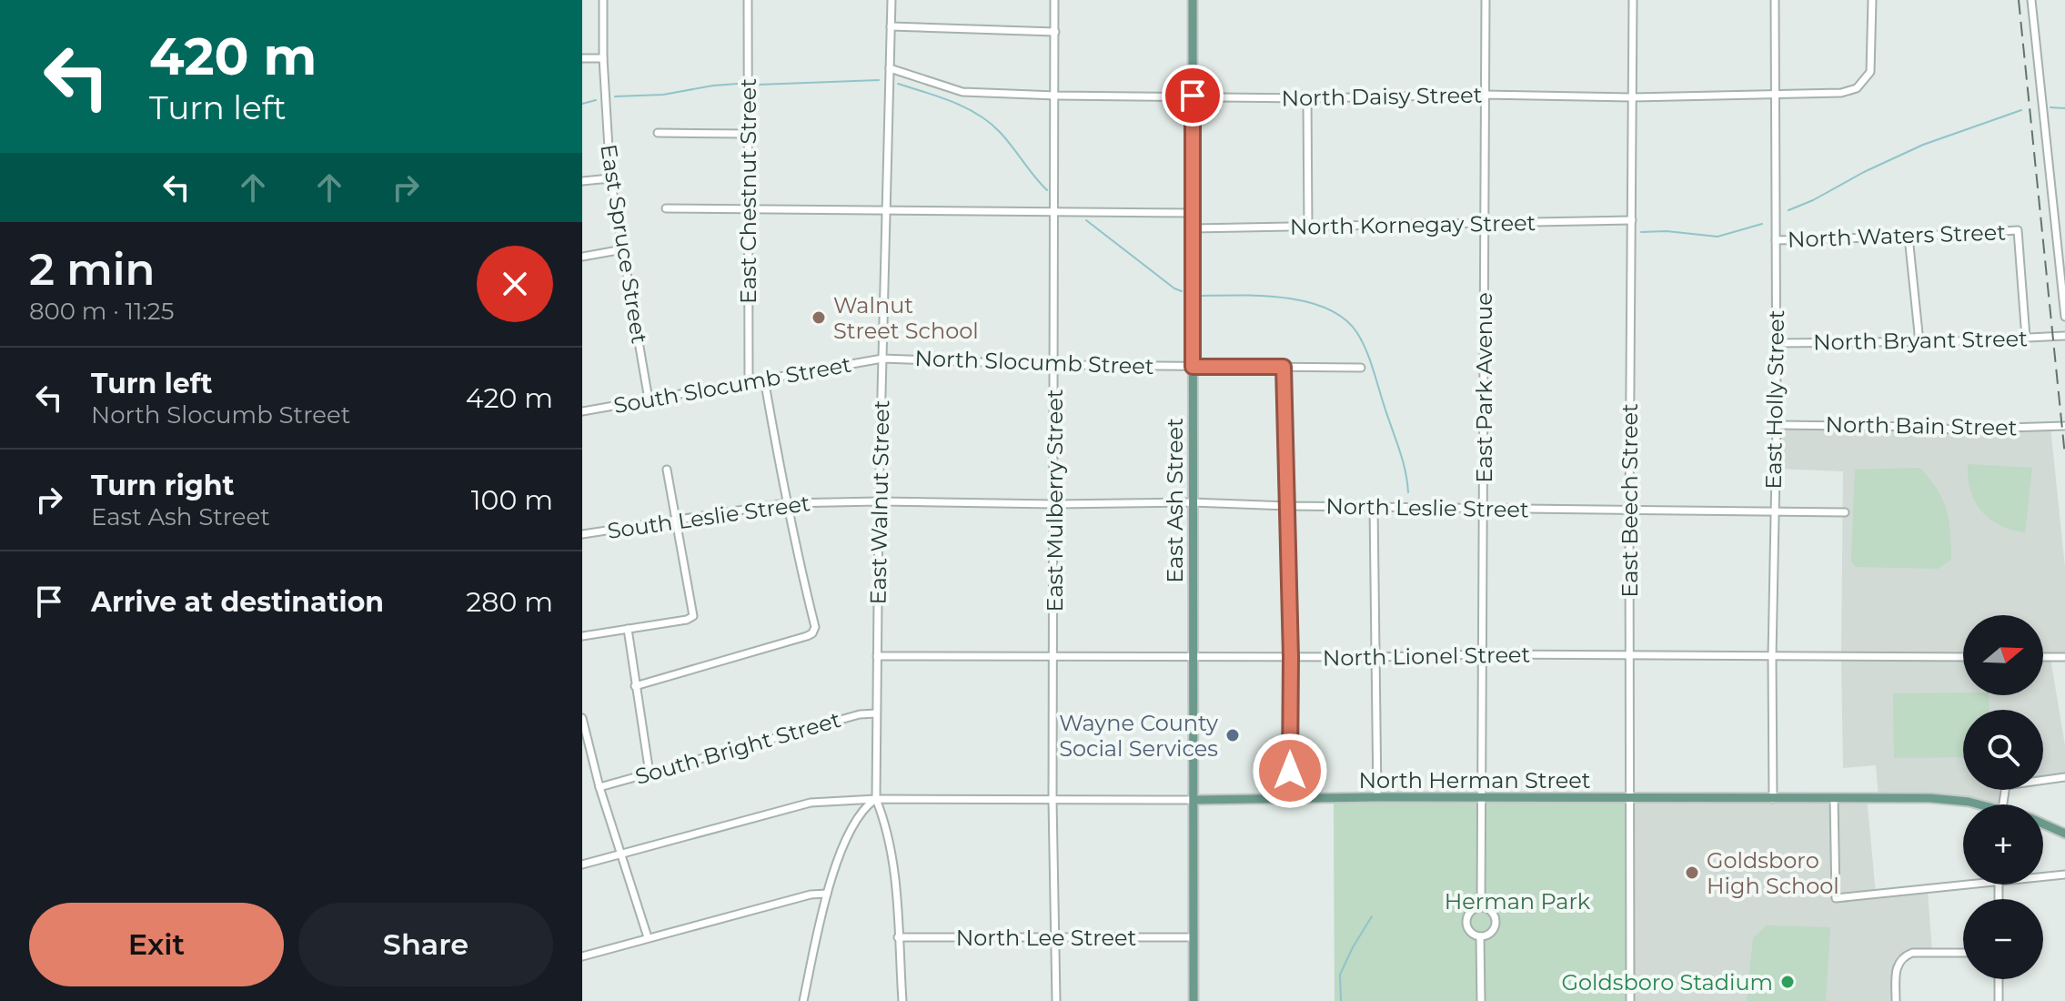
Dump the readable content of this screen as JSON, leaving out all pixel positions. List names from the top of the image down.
{
  "streets": {
    "main road": ["East Ash Street", "North Herman Street"],
    "street": [
      "North Daisy Street",
      "East Chestnut Street",
      "North Kornegay Street",
      "North Waters Street",
      "East Spruce Street",
      "North Bryant Street",
      "North Slocumb Street",
      "South Slocumb Street",
      "East Park Avenue",
      "East Holly Street",
      "North Bain Street",
      "East Mulberry Street",
      "East Beech Street",
      "East Walnut Street",
      "North Leslie Street",
      "South Leslie Street",
      "North Lionel Street",
      "South Bright Street",
      "North Lee Street"
    ]
  },
  "crossings": [
    ["North Daisy Street", "East Park Avenue"],
    ["North Daisy Street", "East Holly Street"],
    ["North Daisy Street", "East Mulberry Street"],
    ["North Daisy Street", "East Ash Street"],
    ["North Daisy Street", "East Beech Street"],
    ["North Daisy Street", "East Walnut Street"],
    ["East Chestnut Street", "South Slocumb Street"],
    ["North Kornegay Street", "East Park Avenue"],
    ["North Kornegay Street", "East Ash Street"],
    ["North Kornegay Street", "East Beech Street"],
    ["North Waters Street", "North Bryant Street"],
    ["North Waters Street", "East Holly Street"],
    ["East Spruce Street", "South Slocumb Street"],
    ["North Bryant Street", "East Holly Street"],
    ["North Slocumb Street", "South Slocumb Street"],
    ["North Slocumb Street", "East Mulberry Street"],
    ["North Slocumb Street", "East Ash Street"],
    ["North Slocumb Street", "East Walnut Street"],
    ["South Slocumb Street", "East Walnut Street"],
    ["East Park Avenue", "North Leslie Street"],
    ["East Park Avenue", "North Lionel Street"],
    ["East Park Avenue", "North Herman Street"],
    ["East Holly Street", "North Bain Street"],
    ["East Holly Street", "North Leslie Street"],
    ["East Holly Street", "North Lionel Street"],
    ["East Holly Street", "North Herman Street"],
    ["East Mulberry Street", "North Leslie Street"],
    ["East Mulberry Street", "North Lionel Street"],
    ["East Mulberry Street", "North Herman Street"],
    ["East Mulberry Street", "North Lee Street"],
    ["East Ash Street", "North Leslie Street"],
    ["East Ash Street", "North Lionel Street"],
    ["East Ash Street", "North Herman Street"],
    ["East Ash Street", "North Lee Street"],
    ["East Beech Street", "North Leslie Street"],
    ["East Beech Street", "North Lionel Street"],
    ["East Beech Street", "North Herman Street"],
    ["East Walnut Street", "North Leslie Street"],
    ["East Walnut Street", "South Leslie Street"],
    ["East Walnut Street", "North Lionel Street"],
    ["East Walnut Street", "South Bright Street"],
    ["East Walnut Street", "North Herman Street"],
    ["East Walnut Street", "North Lee Street"],
    ["North Leslie Street", "South Leslie Street"]
  ],
  "parks": ["Herman Park"],
  "places": [
    "Walnut Street School",
    "Wayne County Social Services",
    "Goldsboro High School",
    "Goldsboro Stadium"
  ],
  "north": "right",
  "page": {
    "turn": ["420 m", "Turn left"],
    "heading": ["2 min", "800 m · 11:25"],
    "list": [
      {
        "name": "Turn left",
        "note": "North Slocumb Street",
        "value": "420 m"
      },
      {
        "name": "Turn right",
        "note": "East Ash Street",
        "value": "100 m"
      },
      {
        "name": "Arrive at destination",
        "value": "280 m"
      }
    ],
    "map_buttons": ["+", "−"],
    "buttons": ["Exit", "Share"]
  }
}
